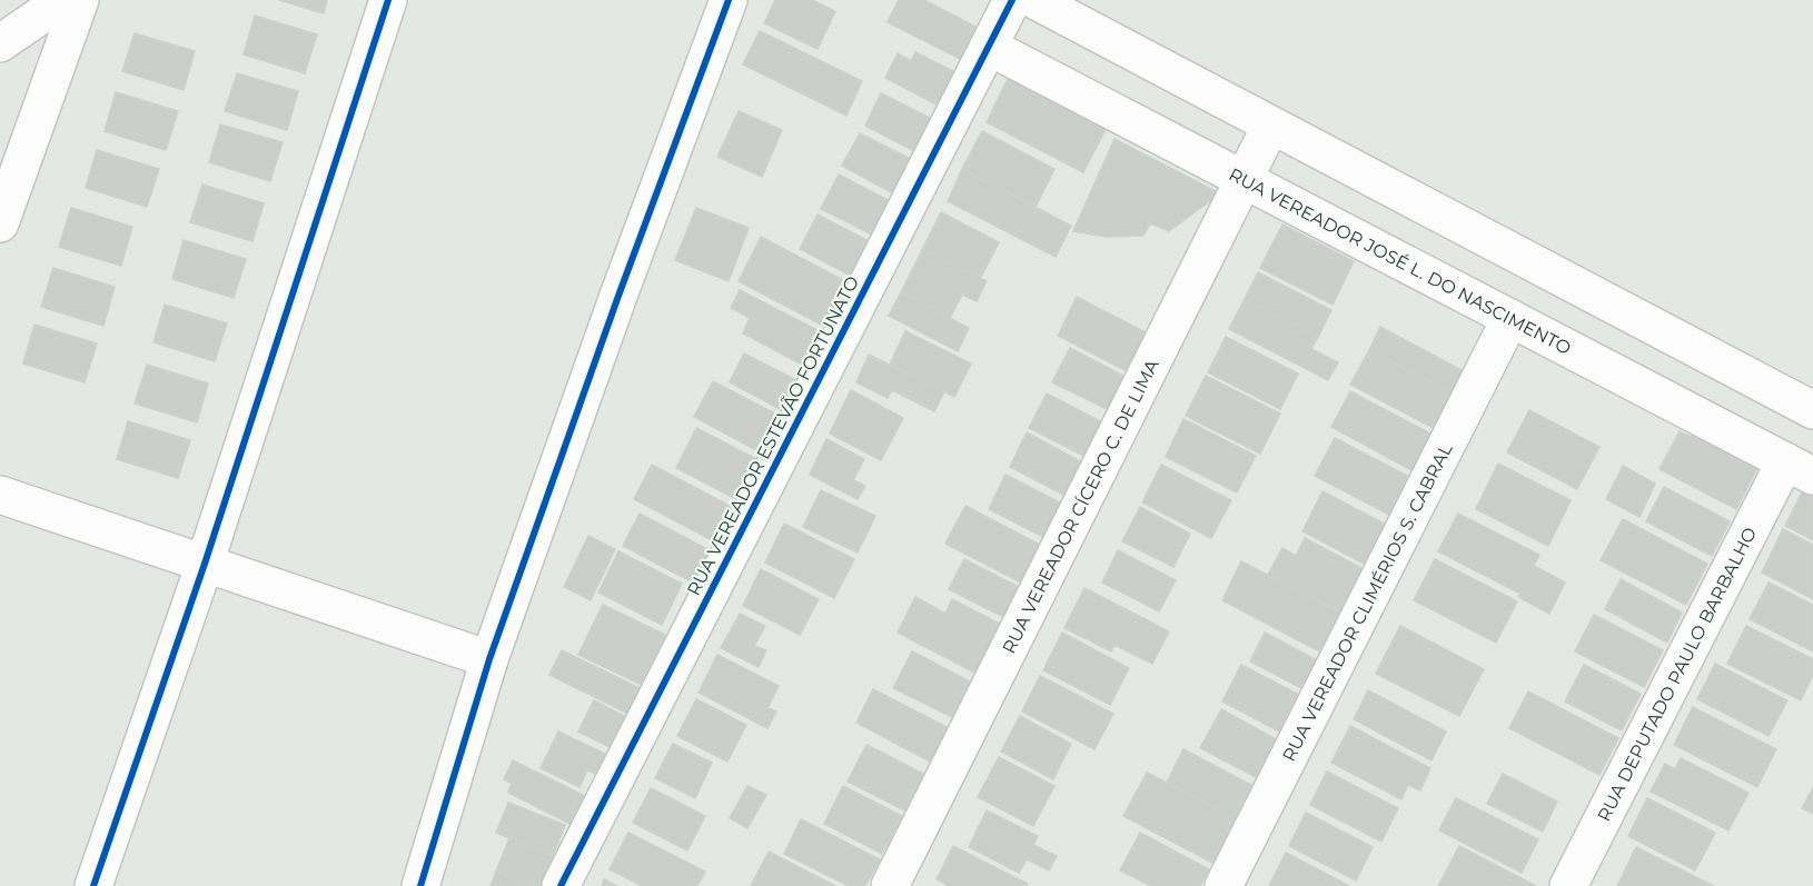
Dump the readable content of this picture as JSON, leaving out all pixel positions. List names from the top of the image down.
{
  "streets": {
    "street": [
      "RUA VEREADOR JOSÉ L. DO NASCIMENTO",
      "RUA VEREADOR ESTEVÃO FORTUNATO",
      "RUA VEREADOR CÍCERO C. DE LIMA",
      "RUA VEREADOR CLIMÉRIOS S. CABRAL",
      "RUA DEPUTADO PAULO BARBALHO"
    ]
  },
  "crossings": [
    ["RUA VEREADOR JOSÉ L. DO NASCIMENTO", "RUA VEREADOR ESTEVÃO FORTUNATO"],
    ["RUA VEREADOR JOSÉ L. DO NASCIMENTO", "RUA VEREADOR CÍCERO C. DE LIMA"],
    ["RUA VEREADOR JOSÉ L. DO NASCIMENTO", "RUA VEREADOR CLIMÉRIOS S. CABRAL"],
    ["RUA VEREADOR JOSÉ L. DO NASCIMENTO", "RUA DEPUTADO PAULO BARBALHO"]
  ]
}
